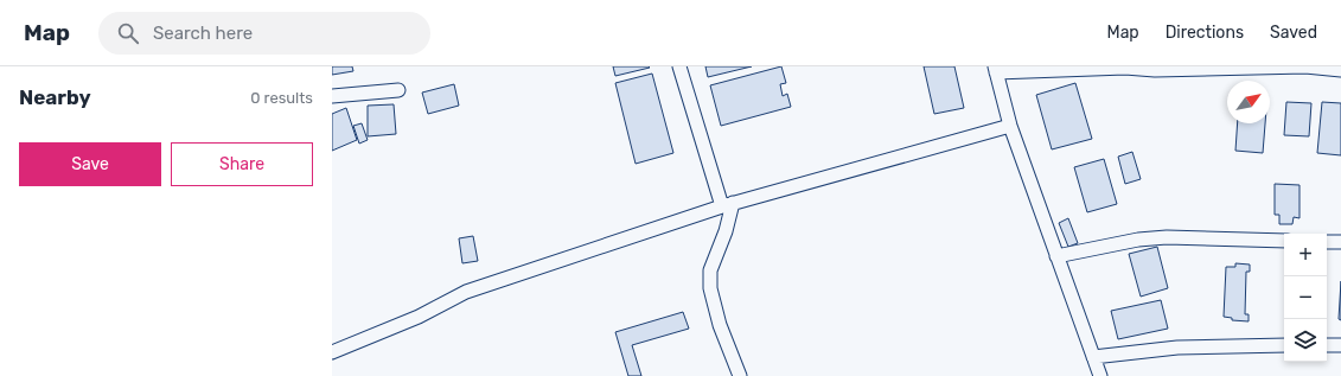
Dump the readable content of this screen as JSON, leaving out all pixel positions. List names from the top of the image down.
{
  "north": "top right",
  "page": {
    "header": "Map",
    "search": "Search here",
    "nav": ["Map", "Directions", "Saved"],
    "heading": ["Nearby", "0 results"],
    "buttons": ["Save", "Share"],
    "map_buttons": ["+", "−"]
  }
}
